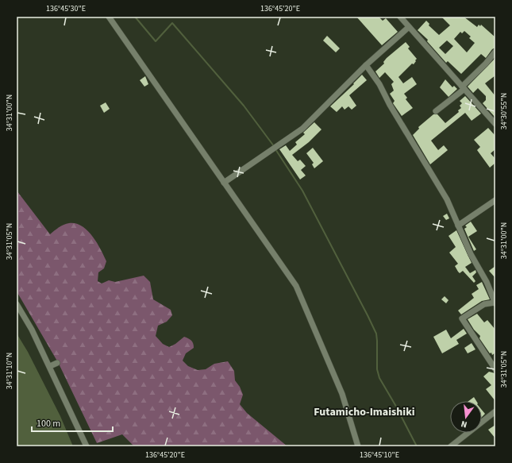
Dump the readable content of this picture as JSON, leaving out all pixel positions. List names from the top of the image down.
{
  "districts": ["Futamicho-Imaishiki"],
  "scale_bar": "100 m",
  "north": "bottom",
  "coordinates": [
    "136°45'30\"E",
    "136°45'20\"E",
    "34°30'55\"N",
    "34°31'00\"N",
    "34°31'05\"N",
    "34°31'10\"N",
    "136°45'10\"E"
  ]
}
